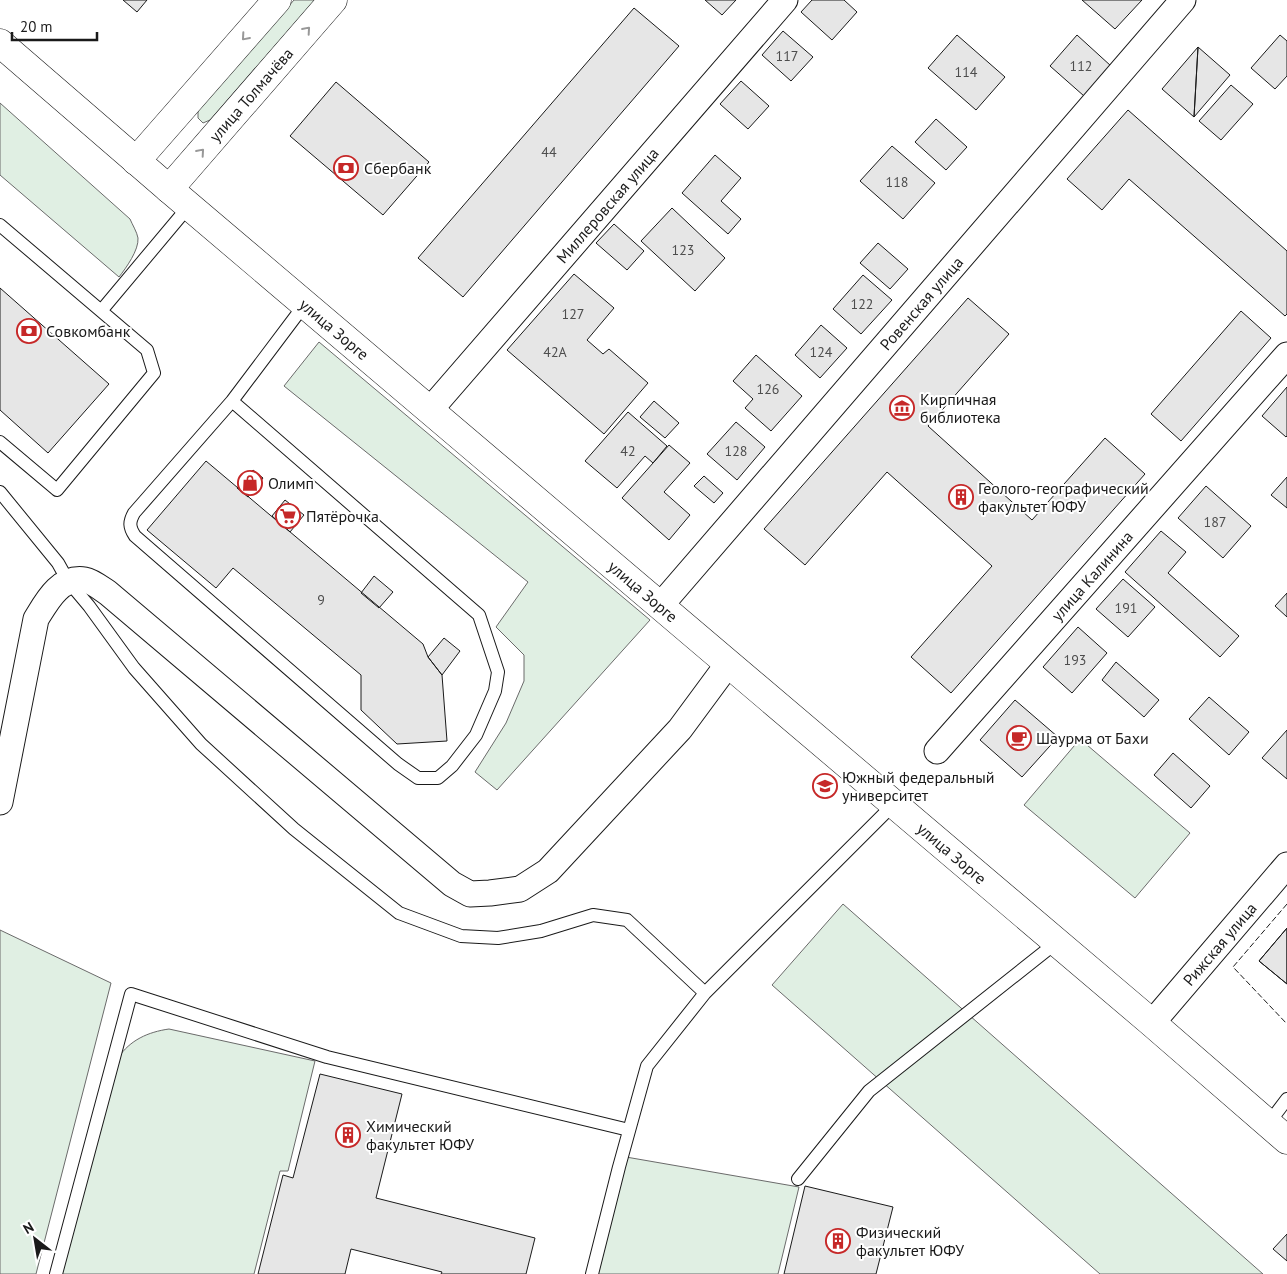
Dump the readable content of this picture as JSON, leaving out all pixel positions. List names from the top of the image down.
{
  "streets": {
    "main road": ["улица Толмачёва", "улица Зорге"],
    "street": [
      "Миллеровская улица",
      "Ровенская улица",
      "улица Калинина",
      "Рижская улица"
    ]
  },
  "crossings": [
    ["улица Толмачёва", "улица Зорге"],
    ["Миллеровская улица", "улица Зорге"],
    ["Ровенская улица", "улица Зорге"],
    ["улица Зорге", "Рижская улица"]
  ],
  "places": {
    "bank": ["Сбербанк", "Совкомбанк"],
    "museum": ["Кирпичная библиотека"],
    "shop": ["Олимп"],
    "building": ["Геолого-географический факультет ЮФУ", "Химический факультет ЮФУ", "Физический факультет ЮФУ"],
    "supermarket": ["Пятёрочка"],
    "cafe": ["Шаурма от Бахи"],
    "school or university": ["Южный федеральный университет"]
  },
  "house_numbers": [
    "117",
    "112",
    "114",
    "44",
    "118",
    "123",
    "122",
    "127",
    "42А",
    "124",
    "126",
    "42",
    "128",
    "187",
    "9",
    "191",
    "193"
  ],
  "scale_bar": "20 m",
  "north": "top left"
}
